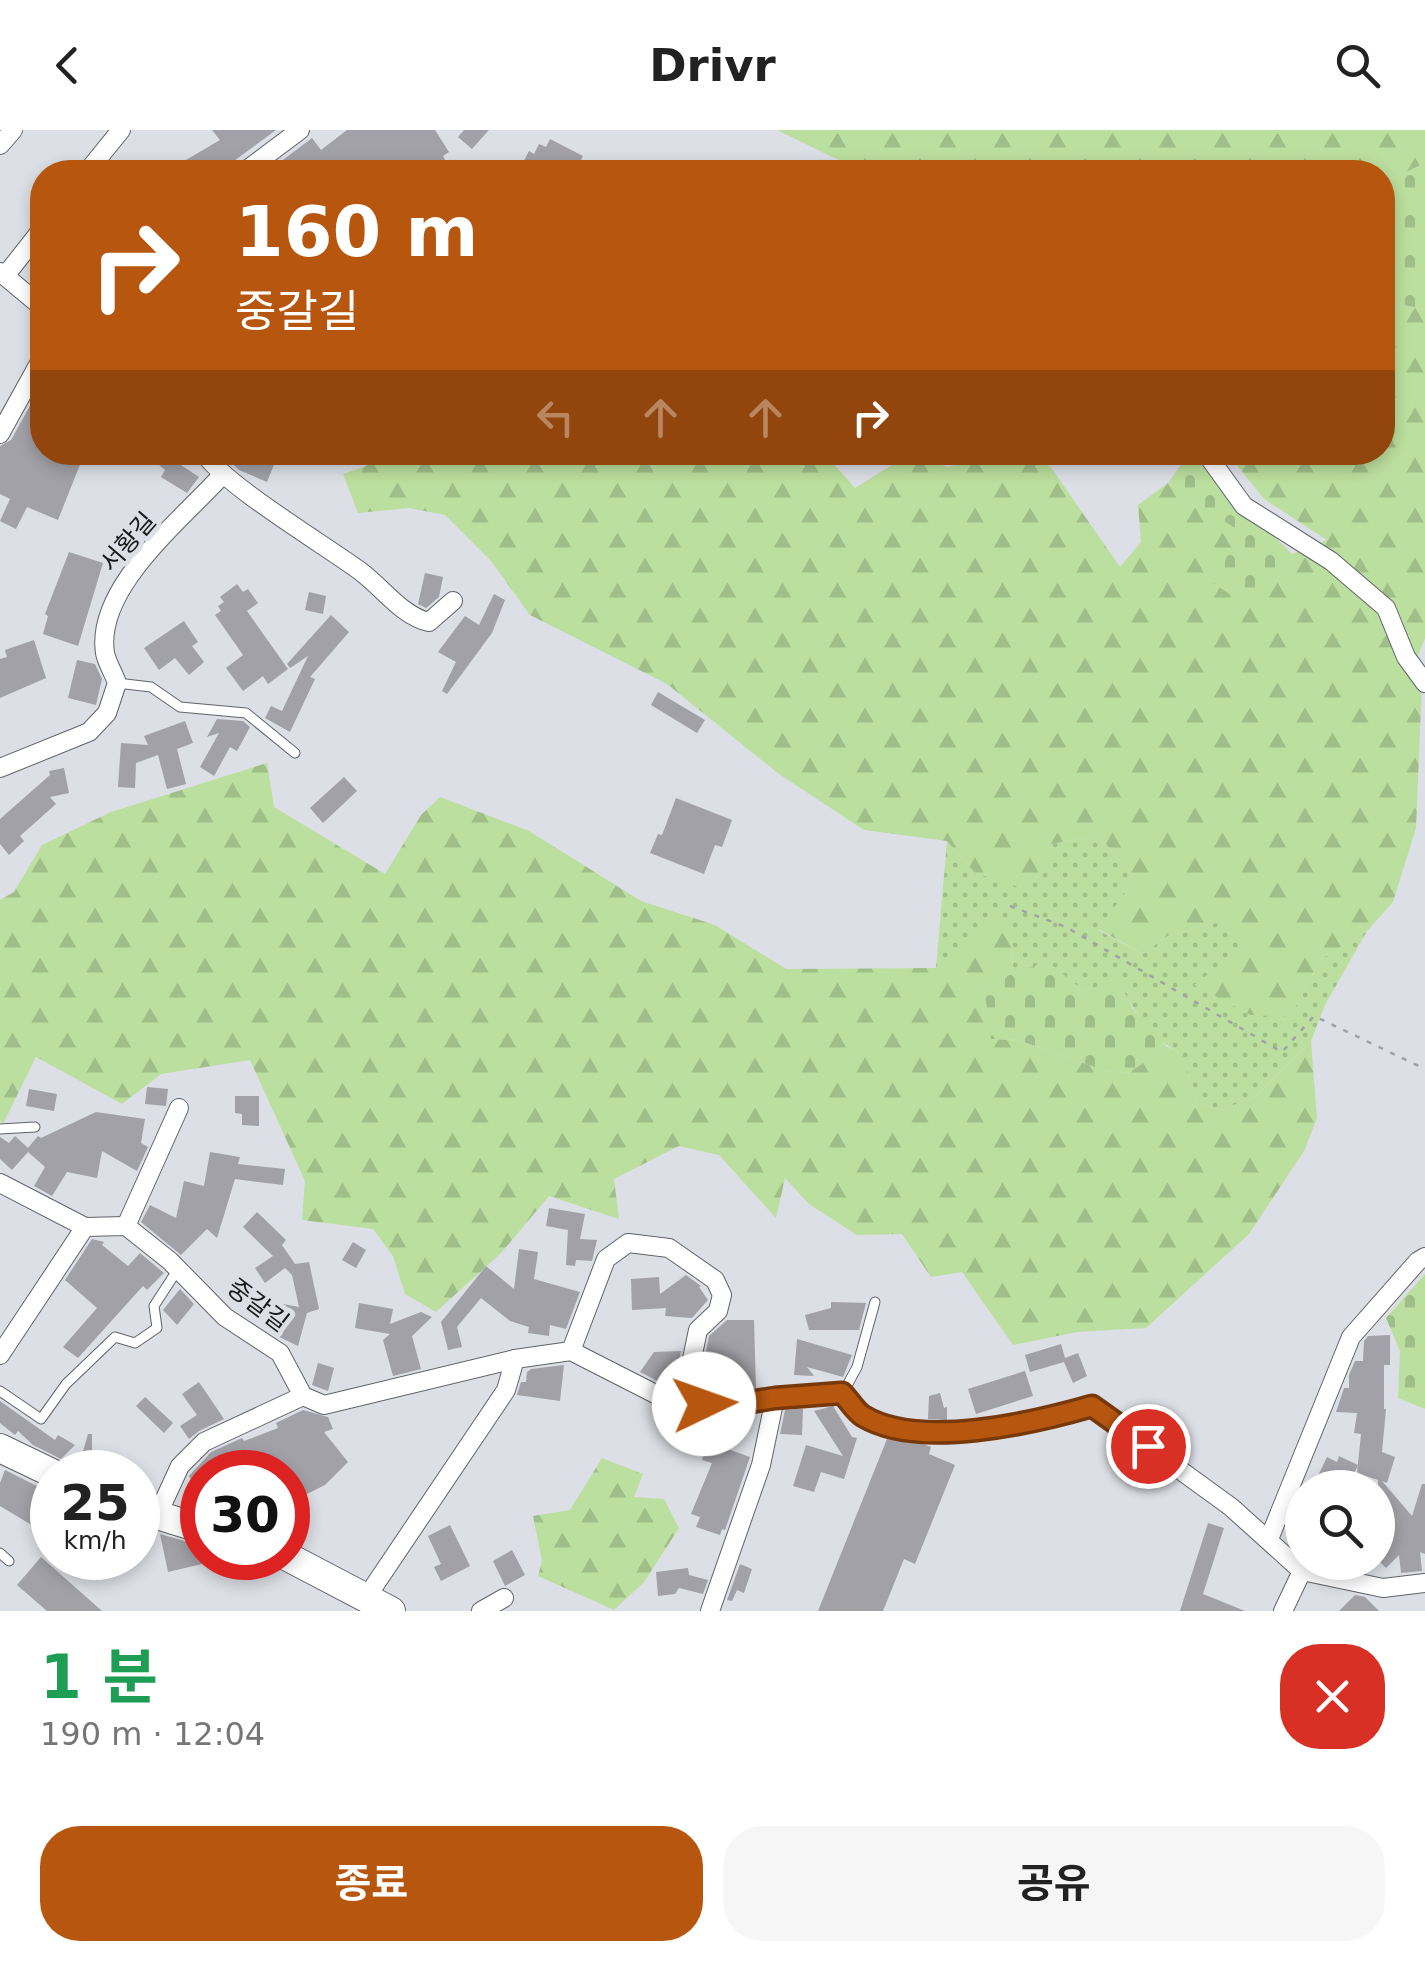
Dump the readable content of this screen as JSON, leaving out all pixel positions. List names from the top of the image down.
{
  "streets": {
    "street": ["서황길", "중갈길"]
  },
  "page": {
    "header": "Drivr",
    "turn": ["160 m", "중갈길"],
    "speed": "25 km/h",
    "limit": "30",
    "heading": ["1 분", "190 m · 12:04"],
    "buttons": ["종료", "공유"]
  }
}
